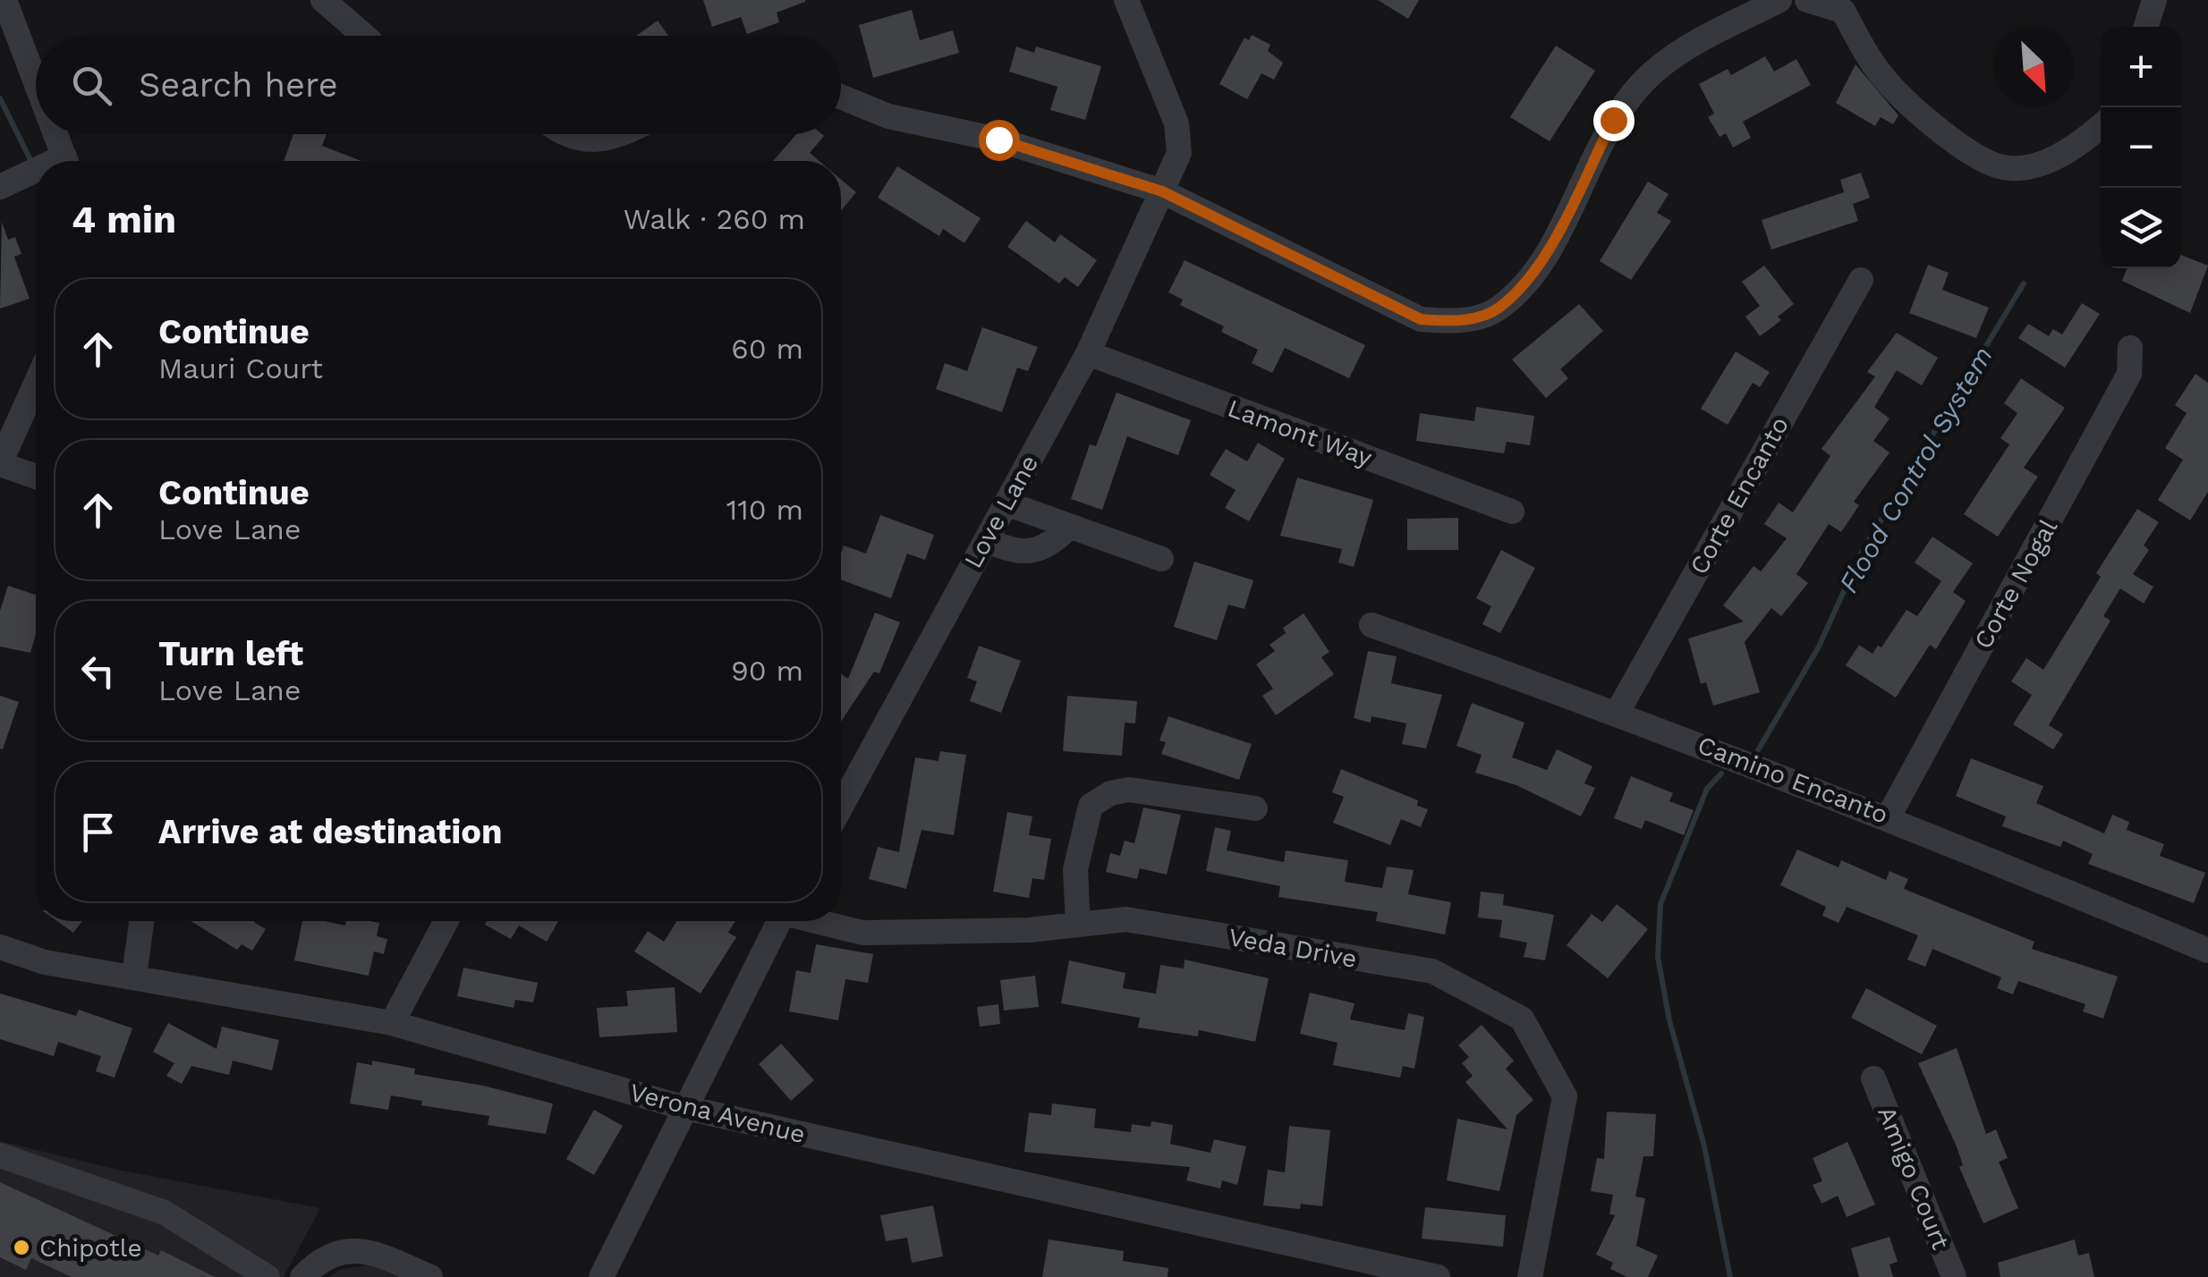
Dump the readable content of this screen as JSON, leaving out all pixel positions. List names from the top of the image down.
{
  "streets": {
    "street": [
      "Lamont Way",
      "Corte Encanto",
      "Love Lane",
      "Corte Nogal",
      "Camino Encanto",
      "Veda Drive",
      "Verona Avenue",
      "Amigo Court"
    ]
  },
  "crossings": [
    ["Lamont Way", "Love Lane"],
    ["Corte Encanto", "Camino Encanto"],
    ["Corte Nogal", "Camino Encanto"]
  ],
  "water": ["Flood Control System"],
  "places": ["Chipotle"],
  "north": "bottom right",
  "page": {
    "map_buttons": ["+", "−"],
    "search": "Search here",
    "heading": ["4 min", "Walk · 260 m"],
    "list": [
      ["Continue", "Mauri Court", "60 m"],
      ["Continue", "Love Lane", "110 m"],
      ["Turn left", "Love Lane", "90 m"],
      "Arrive at destination"
    ]
  }
}
